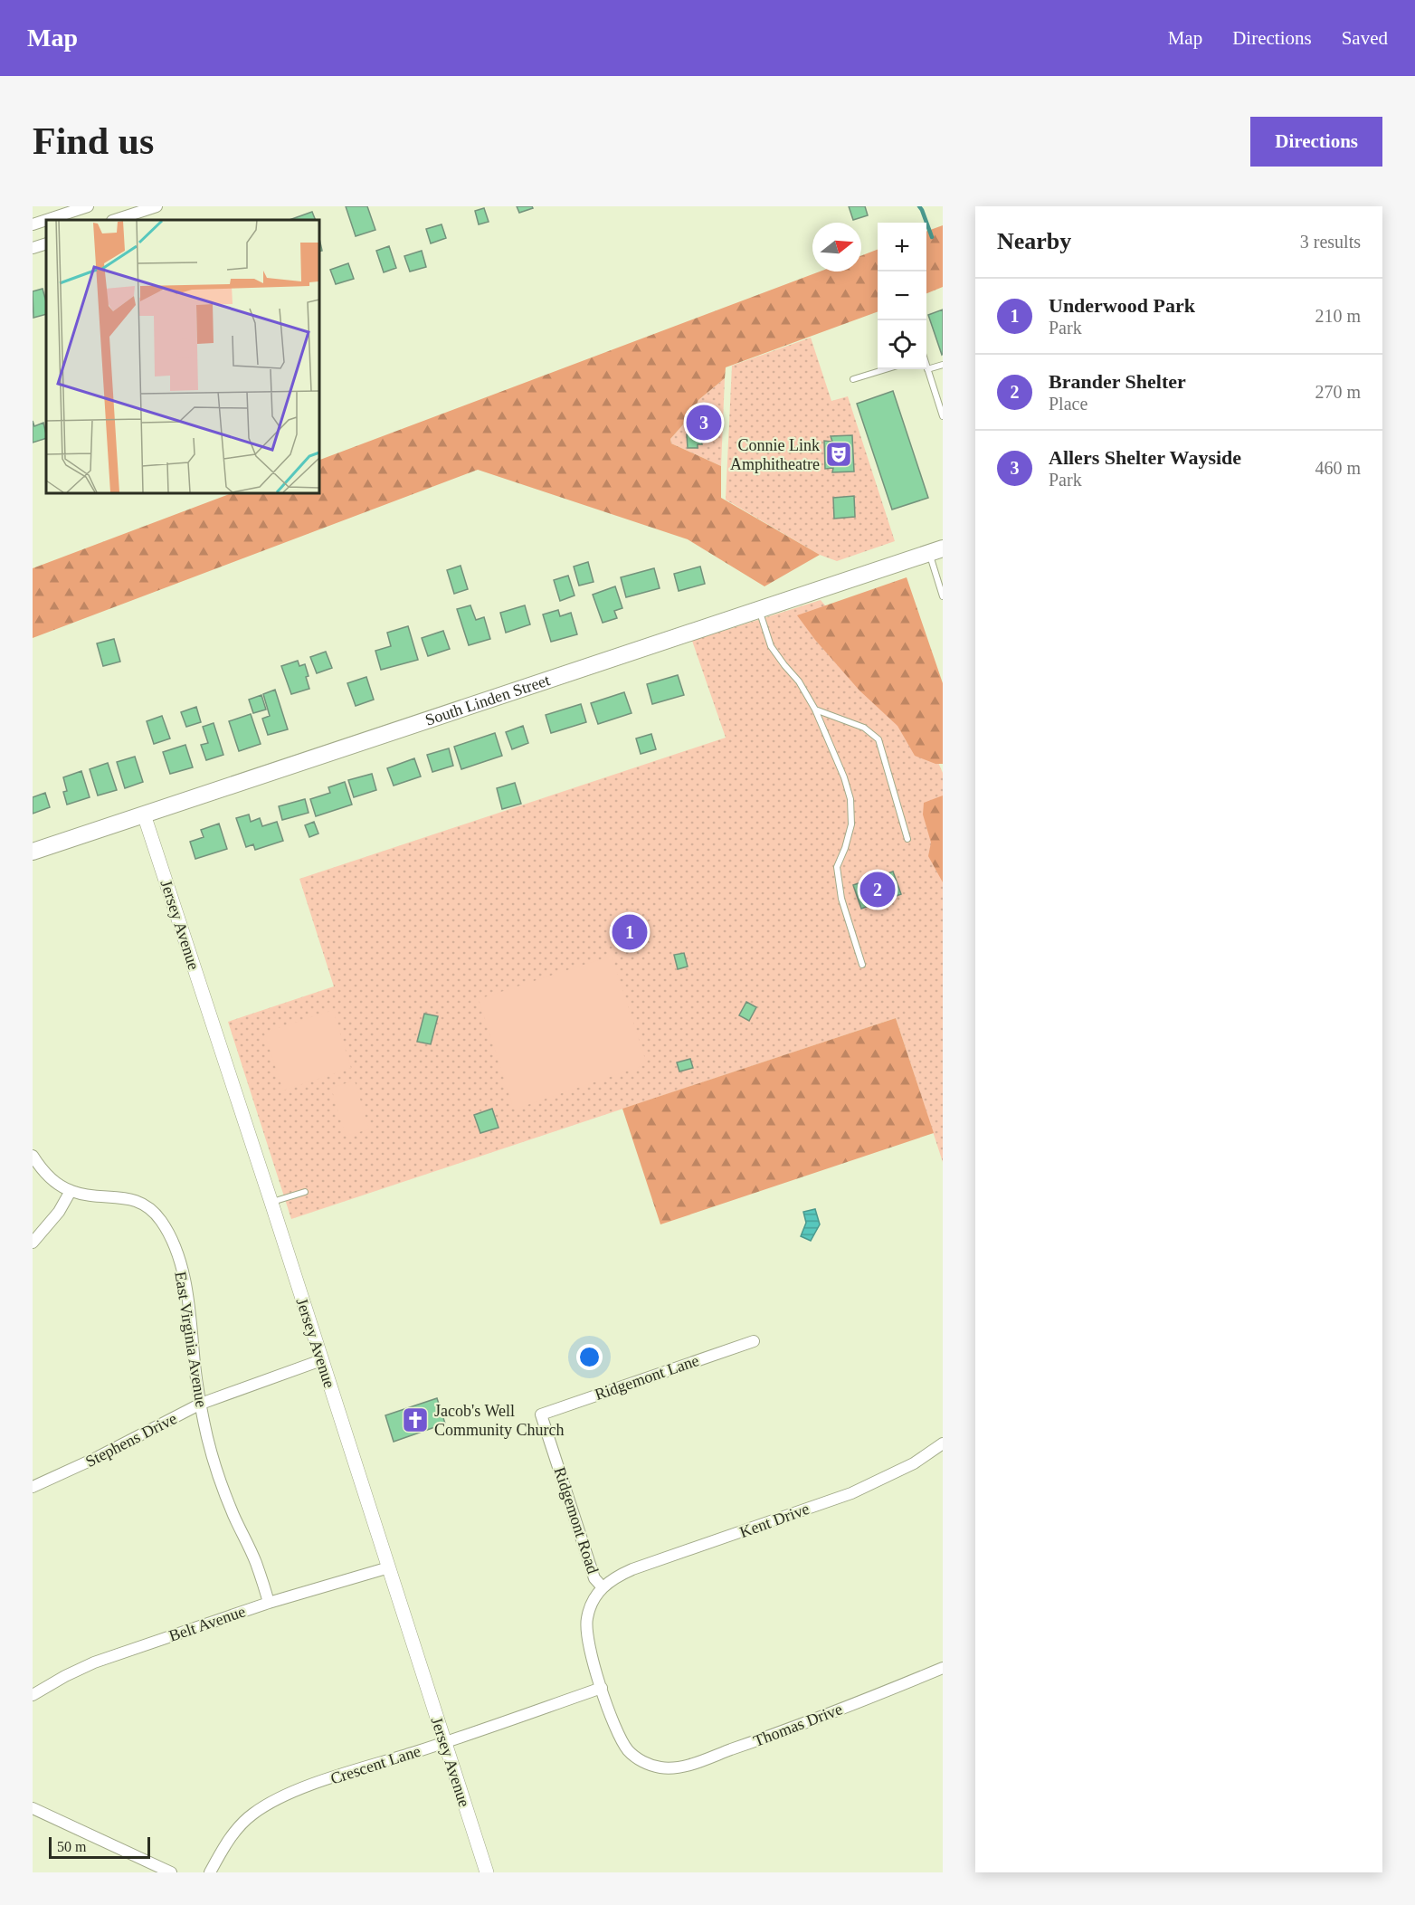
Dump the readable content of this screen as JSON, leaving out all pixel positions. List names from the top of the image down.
{
  "streets": {
    "main road": ["South Linden Street"],
    "street": [
      "Jersey Avenue",
      "East Virginia Avenue",
      "Ridgemont Lane",
      "Stephens Drive",
      "Ridgemont Road",
      "Kent Drive",
      "Belt Avenue",
      "Thomas Drive",
      "Crescent Lane"
    ]
  },
  "crossings": [
    ["South Linden Street", "Jersey Avenue"],
    ["Jersey Avenue", "Stephens Drive"],
    ["Jersey Avenue", "Belt Avenue"],
    ["Jersey Avenue", "Crescent Lane"],
    ["East Virginia Avenue", "Stephens Drive"],
    ["East Virginia Avenue", "Belt Avenue"],
    ["Ridgemont Lane", "Ridgemont Road"],
    ["Ridgemont Road", "Kent Drive"],
    ["Ridgemont Road", "Thomas Drive"],
    ["Ridgemont Road", "Crescent Lane"]
  ],
  "places": {
    "theatre": ["Connie Link Amphitheatre"],
    "church": ["Jacob's Well Community Church"]
  },
  "scale_bar": "50 m",
  "north": "right",
  "page": {
    "header": "Map",
    "nav": ["Map", "Directions", "Saved"],
    "buttons": "Directions",
    "title": "Find us",
    "heading": ["Nearby", "3 results"],
    "map_buttons": ["+", "−"],
    "list": [
      {
        "mark": "1",
        "name": "Underwood Park",
        "note": "Park",
        "value": "210 m"
      },
      {
        "mark": "2",
        "name": "Brander Shelter",
        "note": "Place",
        "value": "270 m"
      },
      {
        "mark": "3",
        "name": "Allers Shelter Wayside",
        "note": "Park",
        "value": "460 m"
      }
    ],
    "pins": ["3", "2", "1"],
    "scale": "50 m"
  }
}
